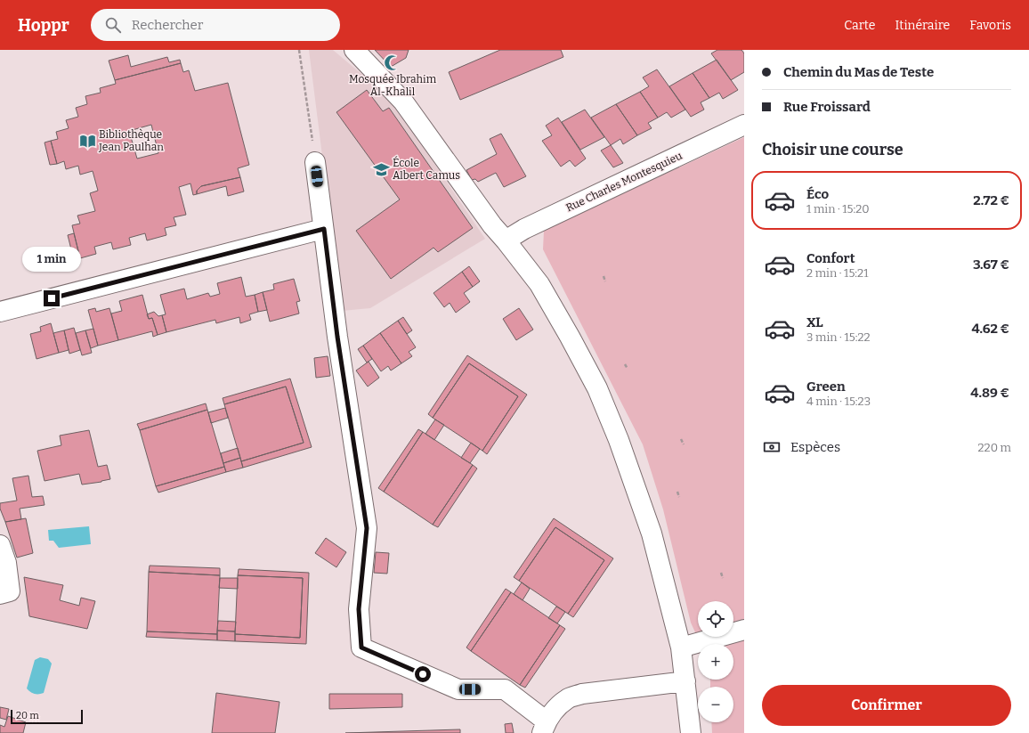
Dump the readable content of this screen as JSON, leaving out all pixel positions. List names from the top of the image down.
{
  "streets": {
    "street": ["Rue Charles Montesquieu"]
  },
  "places": {
    "mosque": ["Mosquée Ibrahim Al-Khalil"],
    "library": ["Bibliothèque Jean Paulhan"],
    "school or university": ["École Albert Camus"]
  },
  "scale_bar": "20 m",
  "page": {
    "header": "Hoppr",
    "search": "Rechercher",
    "nav": ["Carte", "Itinéraire", "Favoris"],
    "banner": ["Chemin du Mas de Teste", "Rue Froissard"],
    "heading": "Choisir une course",
    "list": [
      {
        "name": "Éco",
        "note": "1 min · 15:20",
        "value": "2.72 €"
      },
      {
        "name": "Confort",
        "note": "2 min · 15:21",
        "value": "3.67 €"
      },
      {
        "name": "XL",
        "note": "3 min · 15:22",
        "value": "4.62 €"
      },
      {
        "name": "Green",
        "note": "4 min · 15:23",
        "value": "4.89 €"
      }
    ],
    "bubble": "1 min",
    "pay": ["Espèces", "220 m"],
    "map_buttons": ["+", "−"],
    "buttons": "Confirmer",
    "scale": "20 m"
  }
}
